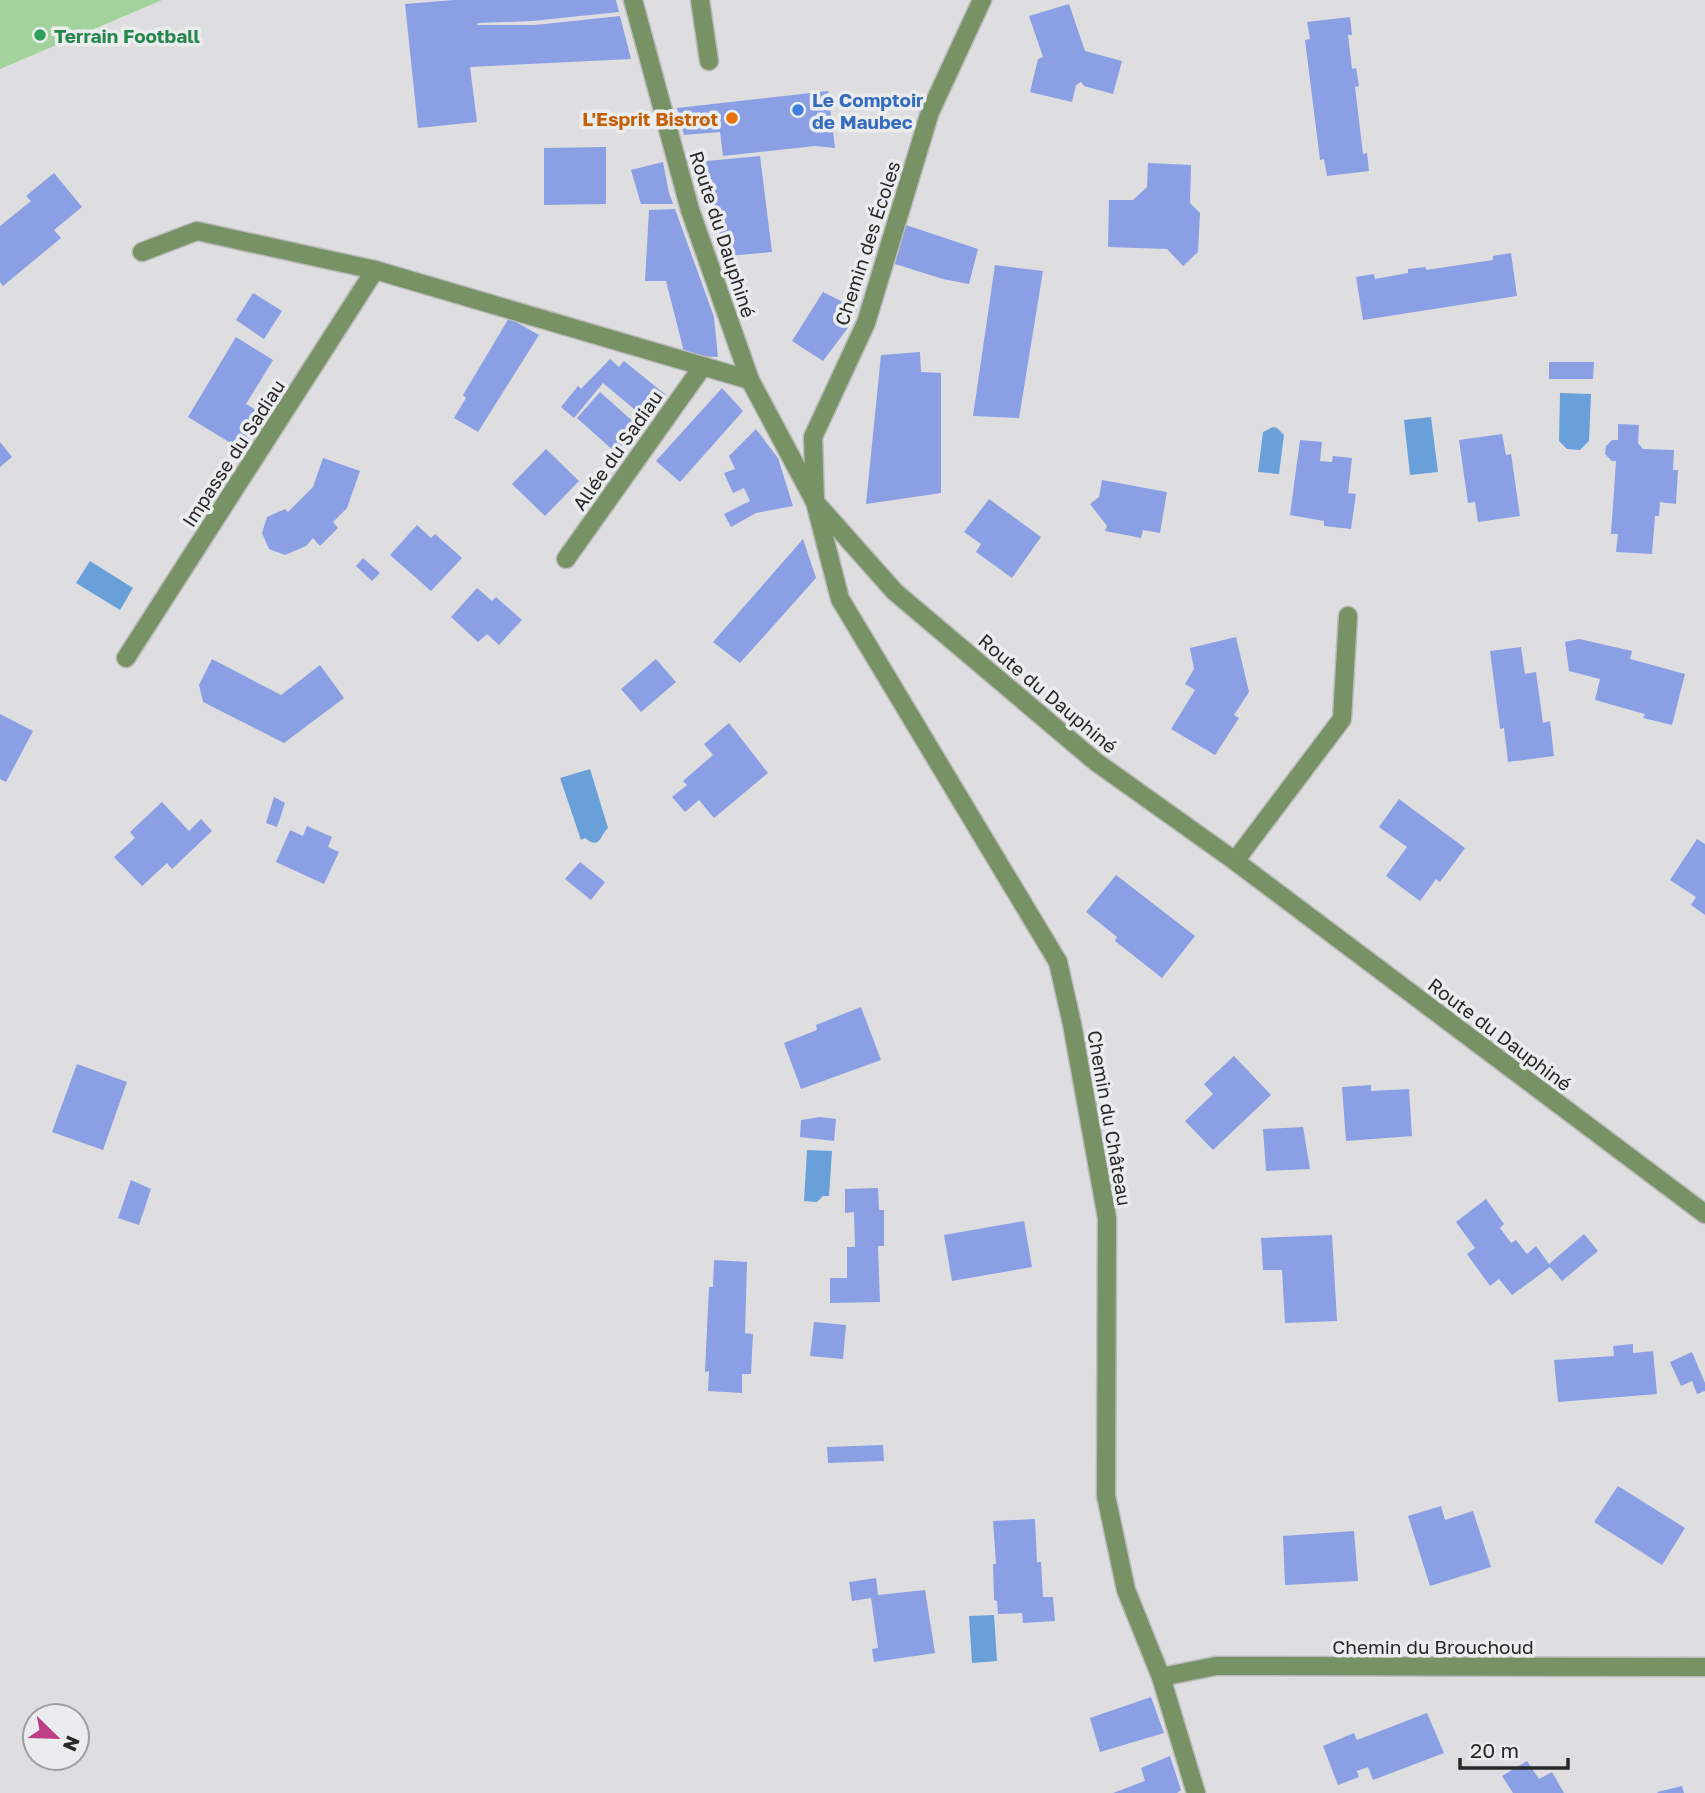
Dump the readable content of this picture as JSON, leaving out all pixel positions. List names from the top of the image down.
{
  "streets": {
    "street": [
      "Route du Dauphiné",
      "Chemin des Écoles",
      "Allée du Sadiau",
      "Impasse du Sadiau",
      "Chemin du Château",
      "Chemin du Brouchoud"
    ]
  },
  "crossings": [
    ["Route du Dauphiné", "Chemin des Écoles"],
    ["Route du Dauphiné", "Chemin du Château"],
    ["Chemin des Écoles", "Chemin du Château"],
    ["Chemin du Château", "Chemin du Brouchoud"]
  ],
  "places": ["Terrain Football", "Le Comptoir de Maubec", "L'Esprit Bistrot"],
  "scale_bar": "20 m",
  "north": "bottom right"
}
